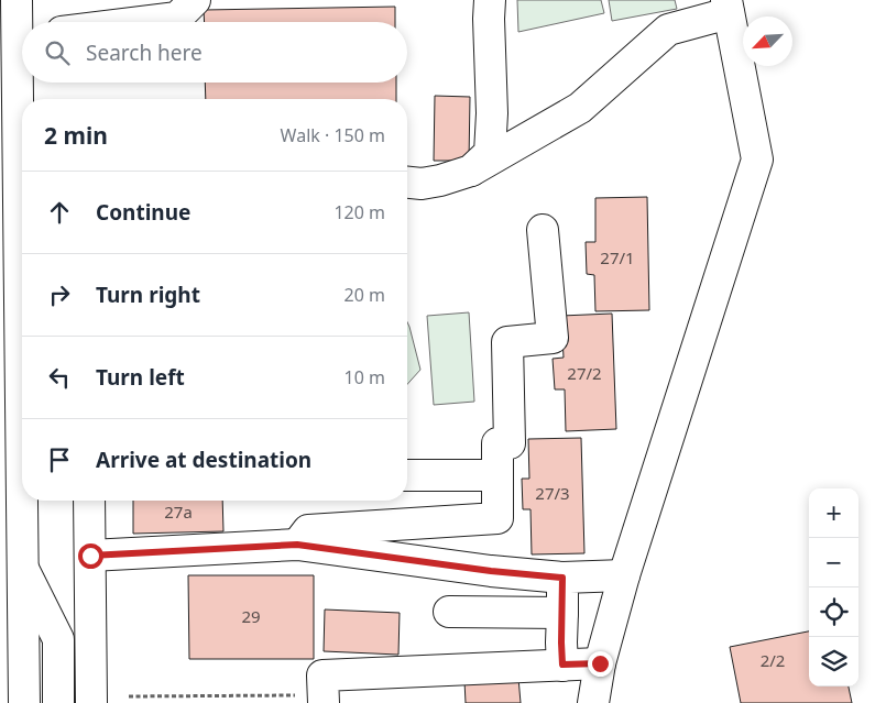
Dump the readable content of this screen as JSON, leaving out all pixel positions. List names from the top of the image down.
{
  "house_numbers": [
    "27/1",
    "27/2",
    "27/3",
    "27а",
    "29",
    "2/2"
  ],
  "north": "bottom left",
  "page": {
    "search": "Search here",
    "heading": ["2 min", "Walk · 150 m"],
    "list": [
      ["Continue", "120 m"],
      ["Turn right", "20 m"],
      ["Turn left", "10 m"],
      "Arrive at destination"
    ],
    "map_buttons": ["+", "−"]
  }
}
